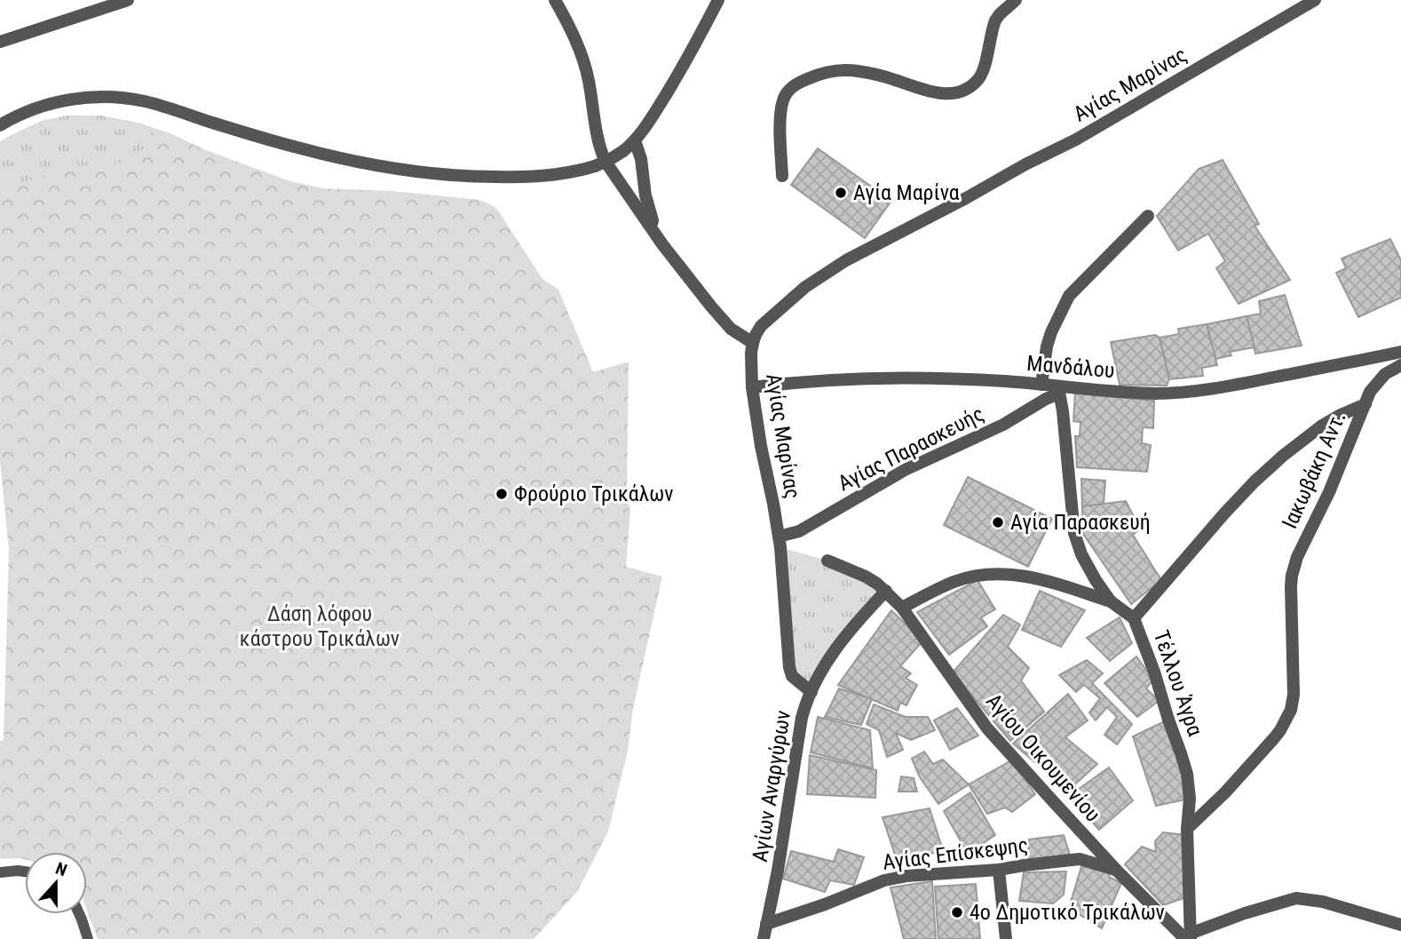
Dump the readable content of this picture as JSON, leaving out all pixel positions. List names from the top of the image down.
{
  "streets": {
    "street": [
      "Αγίας Μαρίνας",
      "Μανδάλου",
      "Αγίας Παρασκευής",
      "Ιακωβάκη Αντ.",
      "Τέλλου Άγρα",
      "Αγίου Οικουμενίου",
      "Αγίων Αναργύρων",
      "Αγίας Επίσκεψης"
    ]
  },
  "crossings": [
    ["Αγίας Μαρίνας", "Μανδάλου"],
    ["Αγίας Μαρίνας", "Αγίας Παρασκευής"],
    ["Αγίας Μαρίνας", "Αγίων Αναργύρων"],
    ["Μανδάλου", "Αγίας Παρασκευής"],
    ["Μανδάλου", "Τέλλου Άγρα"],
    ["Αγίας Παρασκευής", "Τέλλου Άγρα"],
    ["Ιακωβάκη Αντ.", "Τέλλου Άγρα"],
    ["Τέλλου Άγρα", "Αγίου Οικουμενίου"],
    ["Αγίου Οικουμενίου", "Αγίων Αναργύρων"],
    ["Αγίου Οικουμενίου", "Αγίας Επίσκεψης"],
    ["Αγίων Αναργύρων", "Αγίας Επίσκεψης"]
  ],
  "parks": ["Δάση λόφου κάστρου Τρικάλων"],
  "places": [
    "Αγία Μαρίνα",
    "Φρούριο Τρικάλων",
    "Αγία Παρασκευή",
    "4ο Δημοτικό Τρικάλων"
  ],
  "north": "top"
}
